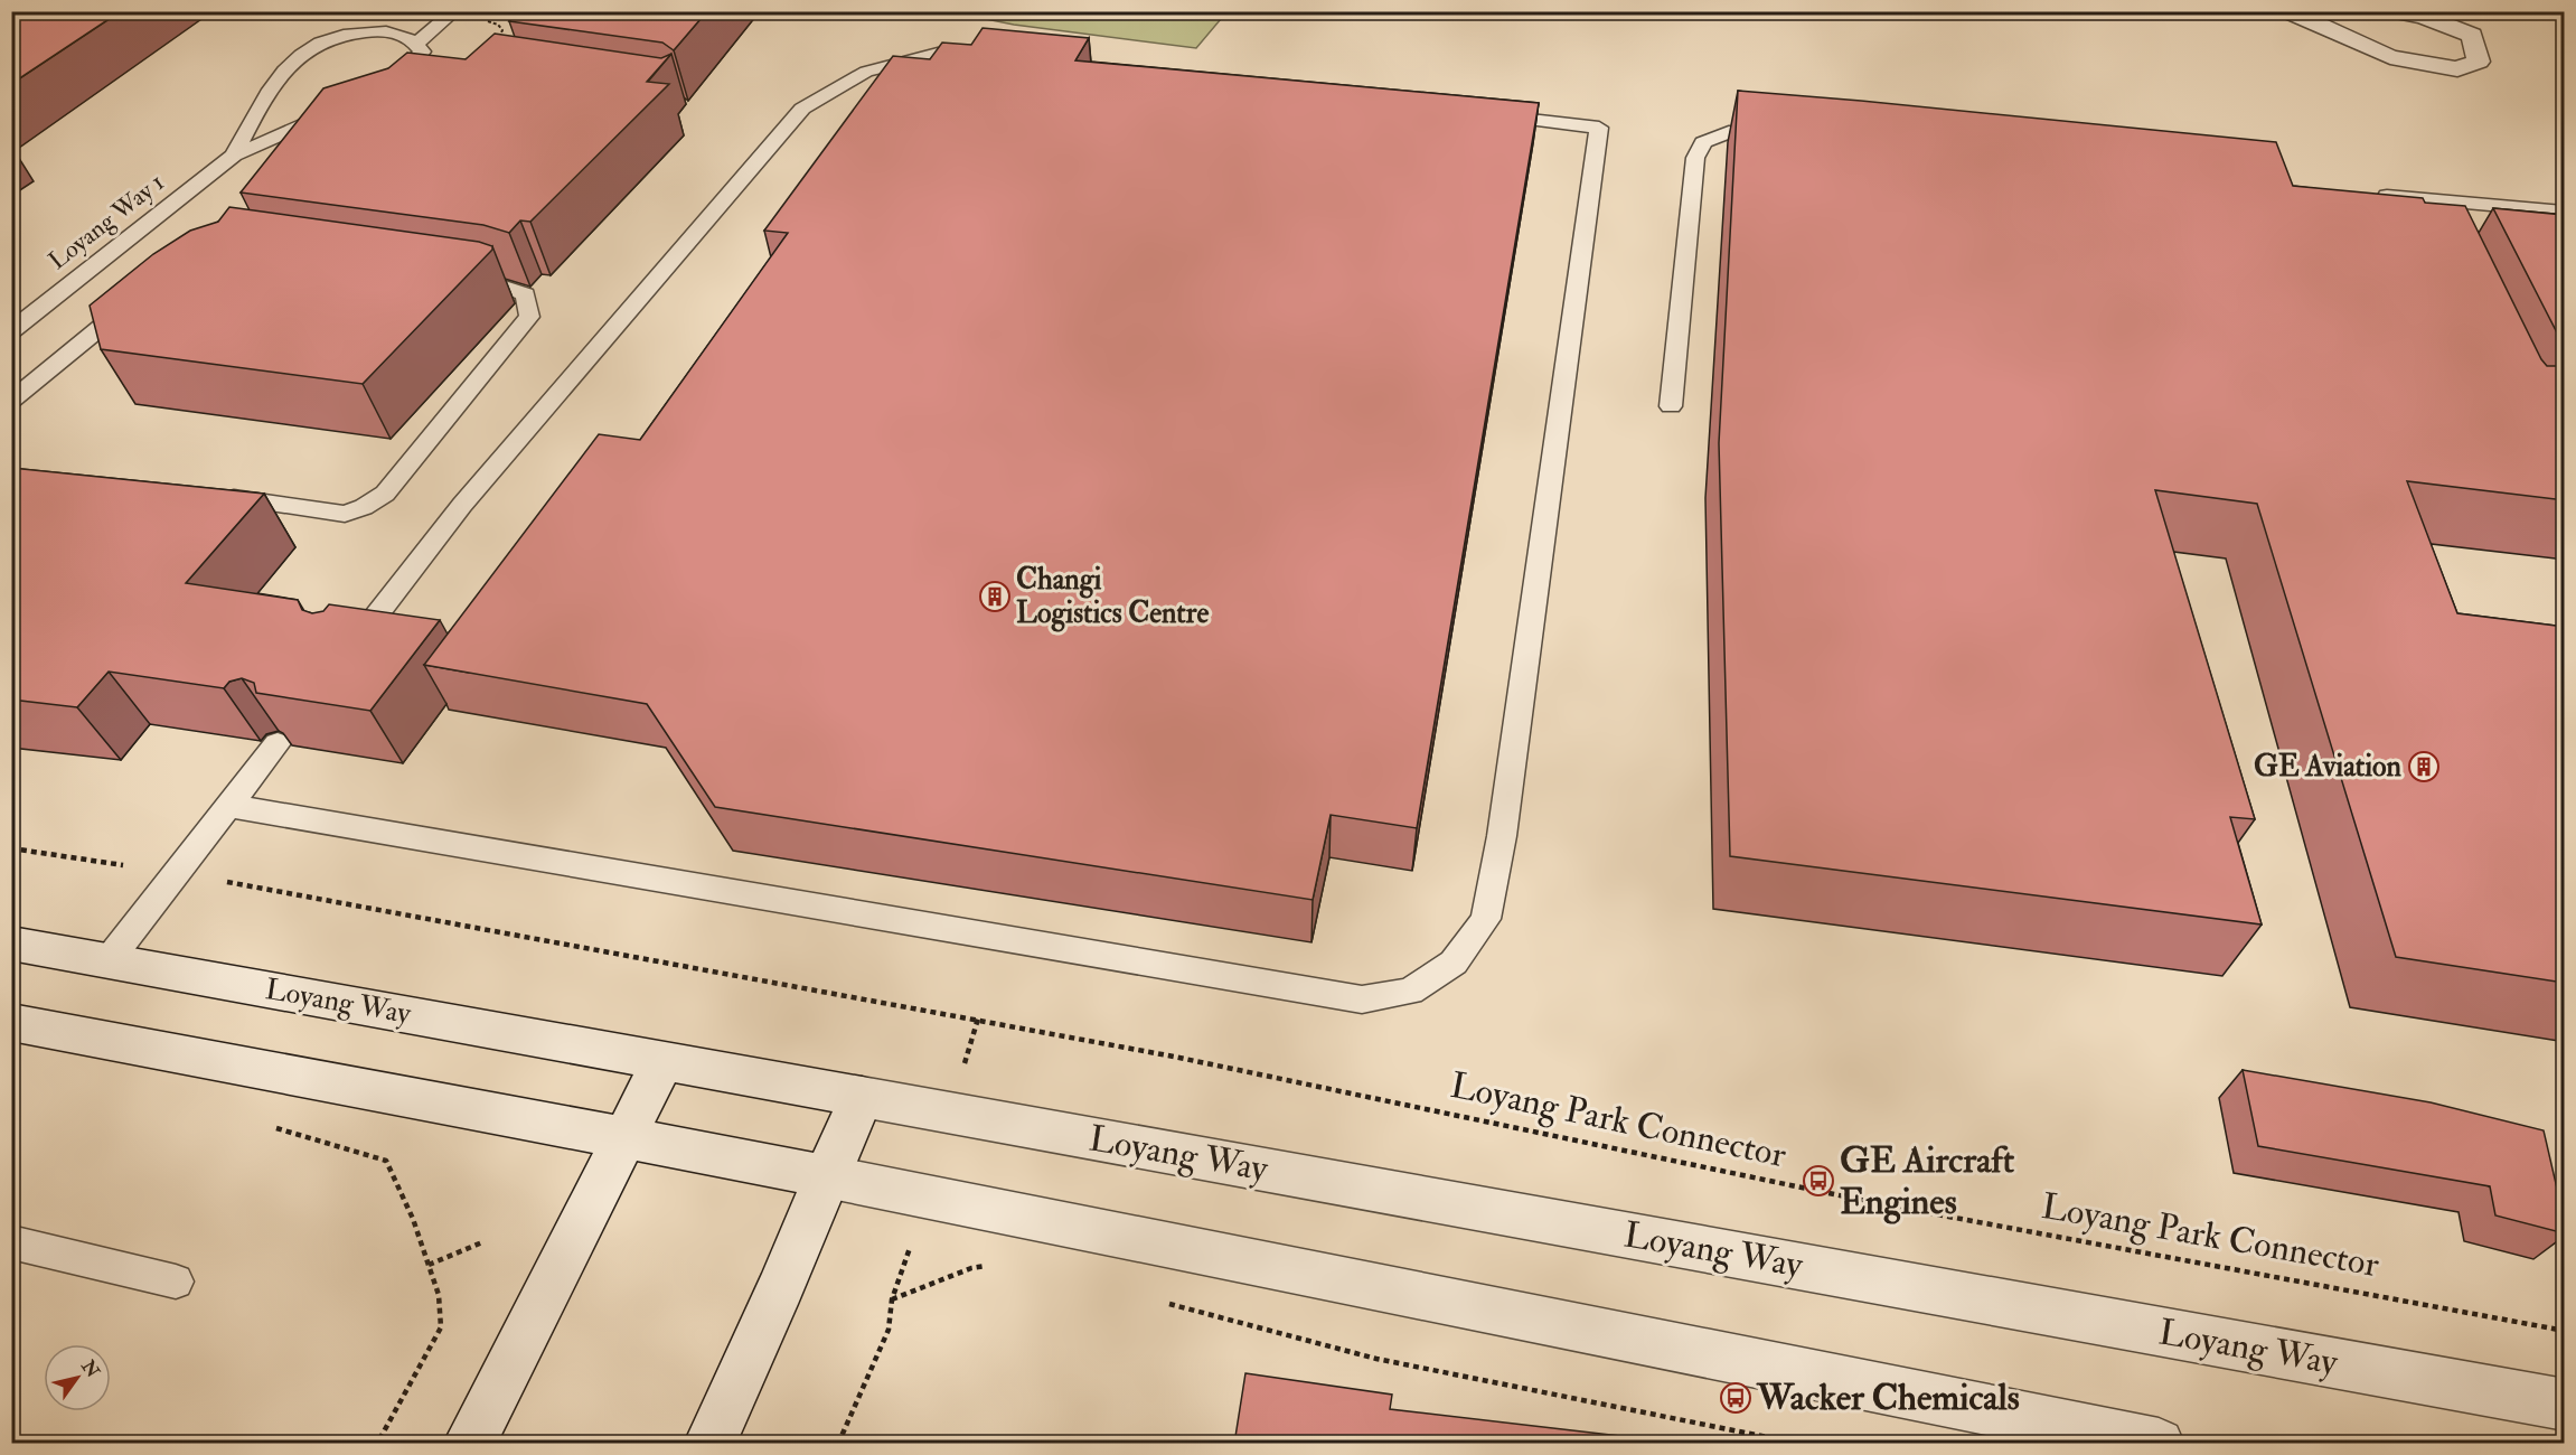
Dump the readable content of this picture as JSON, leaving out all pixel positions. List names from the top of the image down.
{
  "streets": {
    "street": ["Loyang Way"],
    "lane": ["Loyang Way 1"],
    "path": ["Loyang Park Connector"]
  },
  "places": {
    "building": ["Changi Logistics Centre", "GE Aviation"],
    "bus stop": ["GE Aircraft Engines", "Wacker Chemicals"]
  },
  "north": "top right"
}
